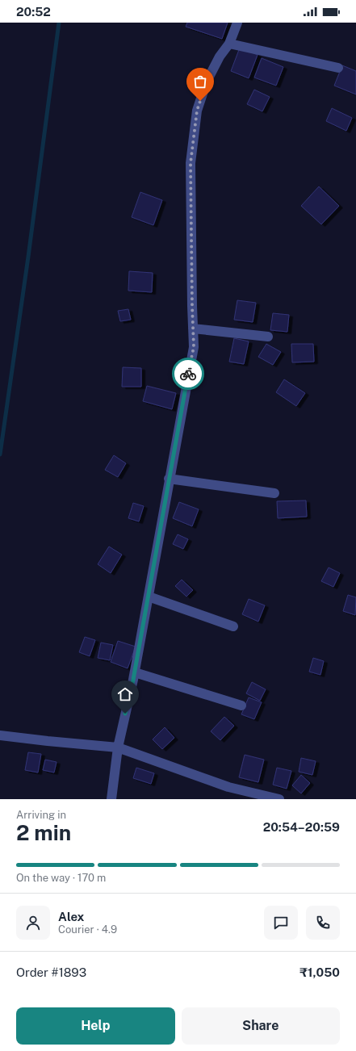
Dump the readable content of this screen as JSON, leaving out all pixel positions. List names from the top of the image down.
{
  "page": {
    "status": "20:52",
    "heading": ["2 min", "Arriving in", "20:54–20:59"],
    "panel": [
      "Alex",
      "Courier · 4.9",
      "Order #1893",
      "₹1,050"
    ],
    "bar": "On the way · 170 m",
    "buttons": ["Help", "Share"]
  }
}
